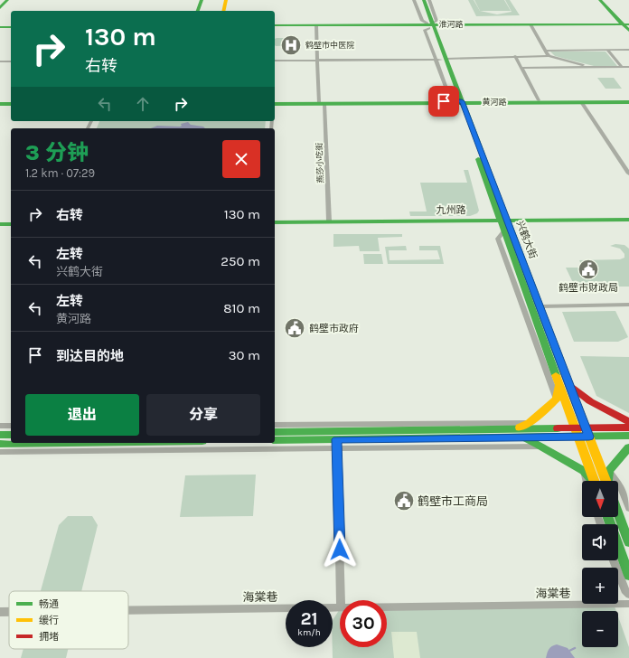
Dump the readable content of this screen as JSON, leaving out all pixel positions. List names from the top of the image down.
{
  "streets": {
    "main road": [
      "淮河路",
      "黄河路",
      "九州路",
      "兴鹤大街"
    ],
    "street": ["燕莎小吃街", "海棠巷"]
  },
  "crossings": [
    ["淮河路", "燕莎小吃街"],
    ["淮河路", "兴鹤大街"],
    ["黄河路", "燕莎小吃街"],
    ["黄河路", "兴鹤大街"],
    ["燕莎小吃街", "九州路"],
    ["九州路", "兴鹤大街"]
  ],
  "places": {
    "hospital": ["鹤壁市中医院"],
    "public building": ["鹤壁市财政局", "鹤壁市政府", "鹤壁市工商局"]
  },
  "legend": ["畅通", "缓行", "拥堵"],
  "north": "bottom",
  "page": {
    "turn": ["130 m", "右转"],
    "heading": ["3 分钟", "1.2 km · 07:29"],
    "list": [
      {
        "name": "右转",
        "value": "130 m"
      },
      {
        "name": "左转",
        "note": "兴鹤大街",
        "value": "250 m"
      },
      {
        "name": "左转",
        "note": "黄河路",
        "value": "810 m"
      },
      {
        "name": "到达目的地",
        "value": "30 m"
      }
    ],
    "buttons": ["退出", "分享"],
    "map_buttons": ["+", "−"],
    "speed": "21 km/h",
    "limit": "30"
  }
}
